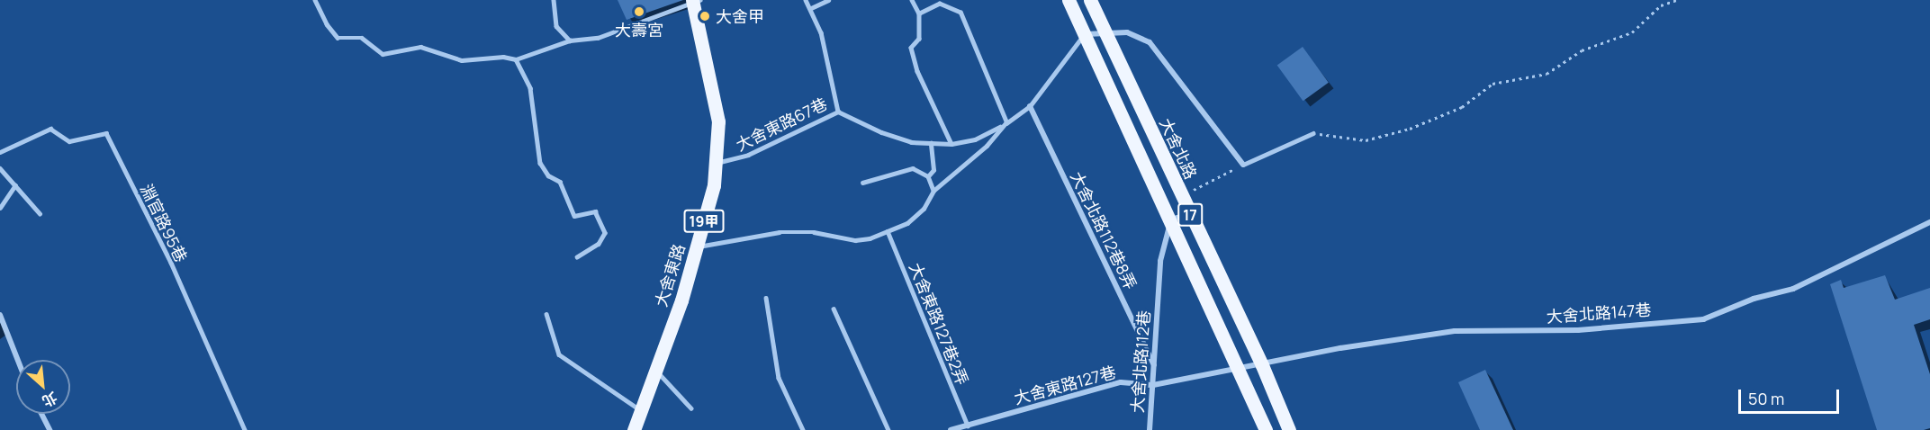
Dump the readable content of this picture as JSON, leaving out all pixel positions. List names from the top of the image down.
{
  "streets": {
    "main road": [
      "大舍北路",
      "17",
      "19甲",
      "大舍東路"
    ],
    "street": [
      "大舍北路112巷8弄",
      "大舍北路147巷",
      "大舍北路112巷",
      "大舍東路127巷"
    ],
    "lane": ["大舍東路67巷", "淵官路95巷", "大舍東路127巷2弄"]
  },
  "crossings": [
    ["大舍東路67巷", "大舍東路"],
    ["大舍北路", "大舍北路147巷"],
    ["大舍北路", "大舍北路112巷"],
    ["大舍北路", "大舍東路127巷"],
    ["大舍北路112巷8弄", "大舍北路112巷"],
    ["大舍北路147巷", "大舍東路127巷"],
    ["大舍東路127巷2弄", "大舍東路127巷"],
    ["大舍北路112巷", "大舍東路127巷"]
  ],
  "places": ["大壽宮", "大舍甲"],
  "scale_bar": "50 m",
  "north": "bottom right"
}
